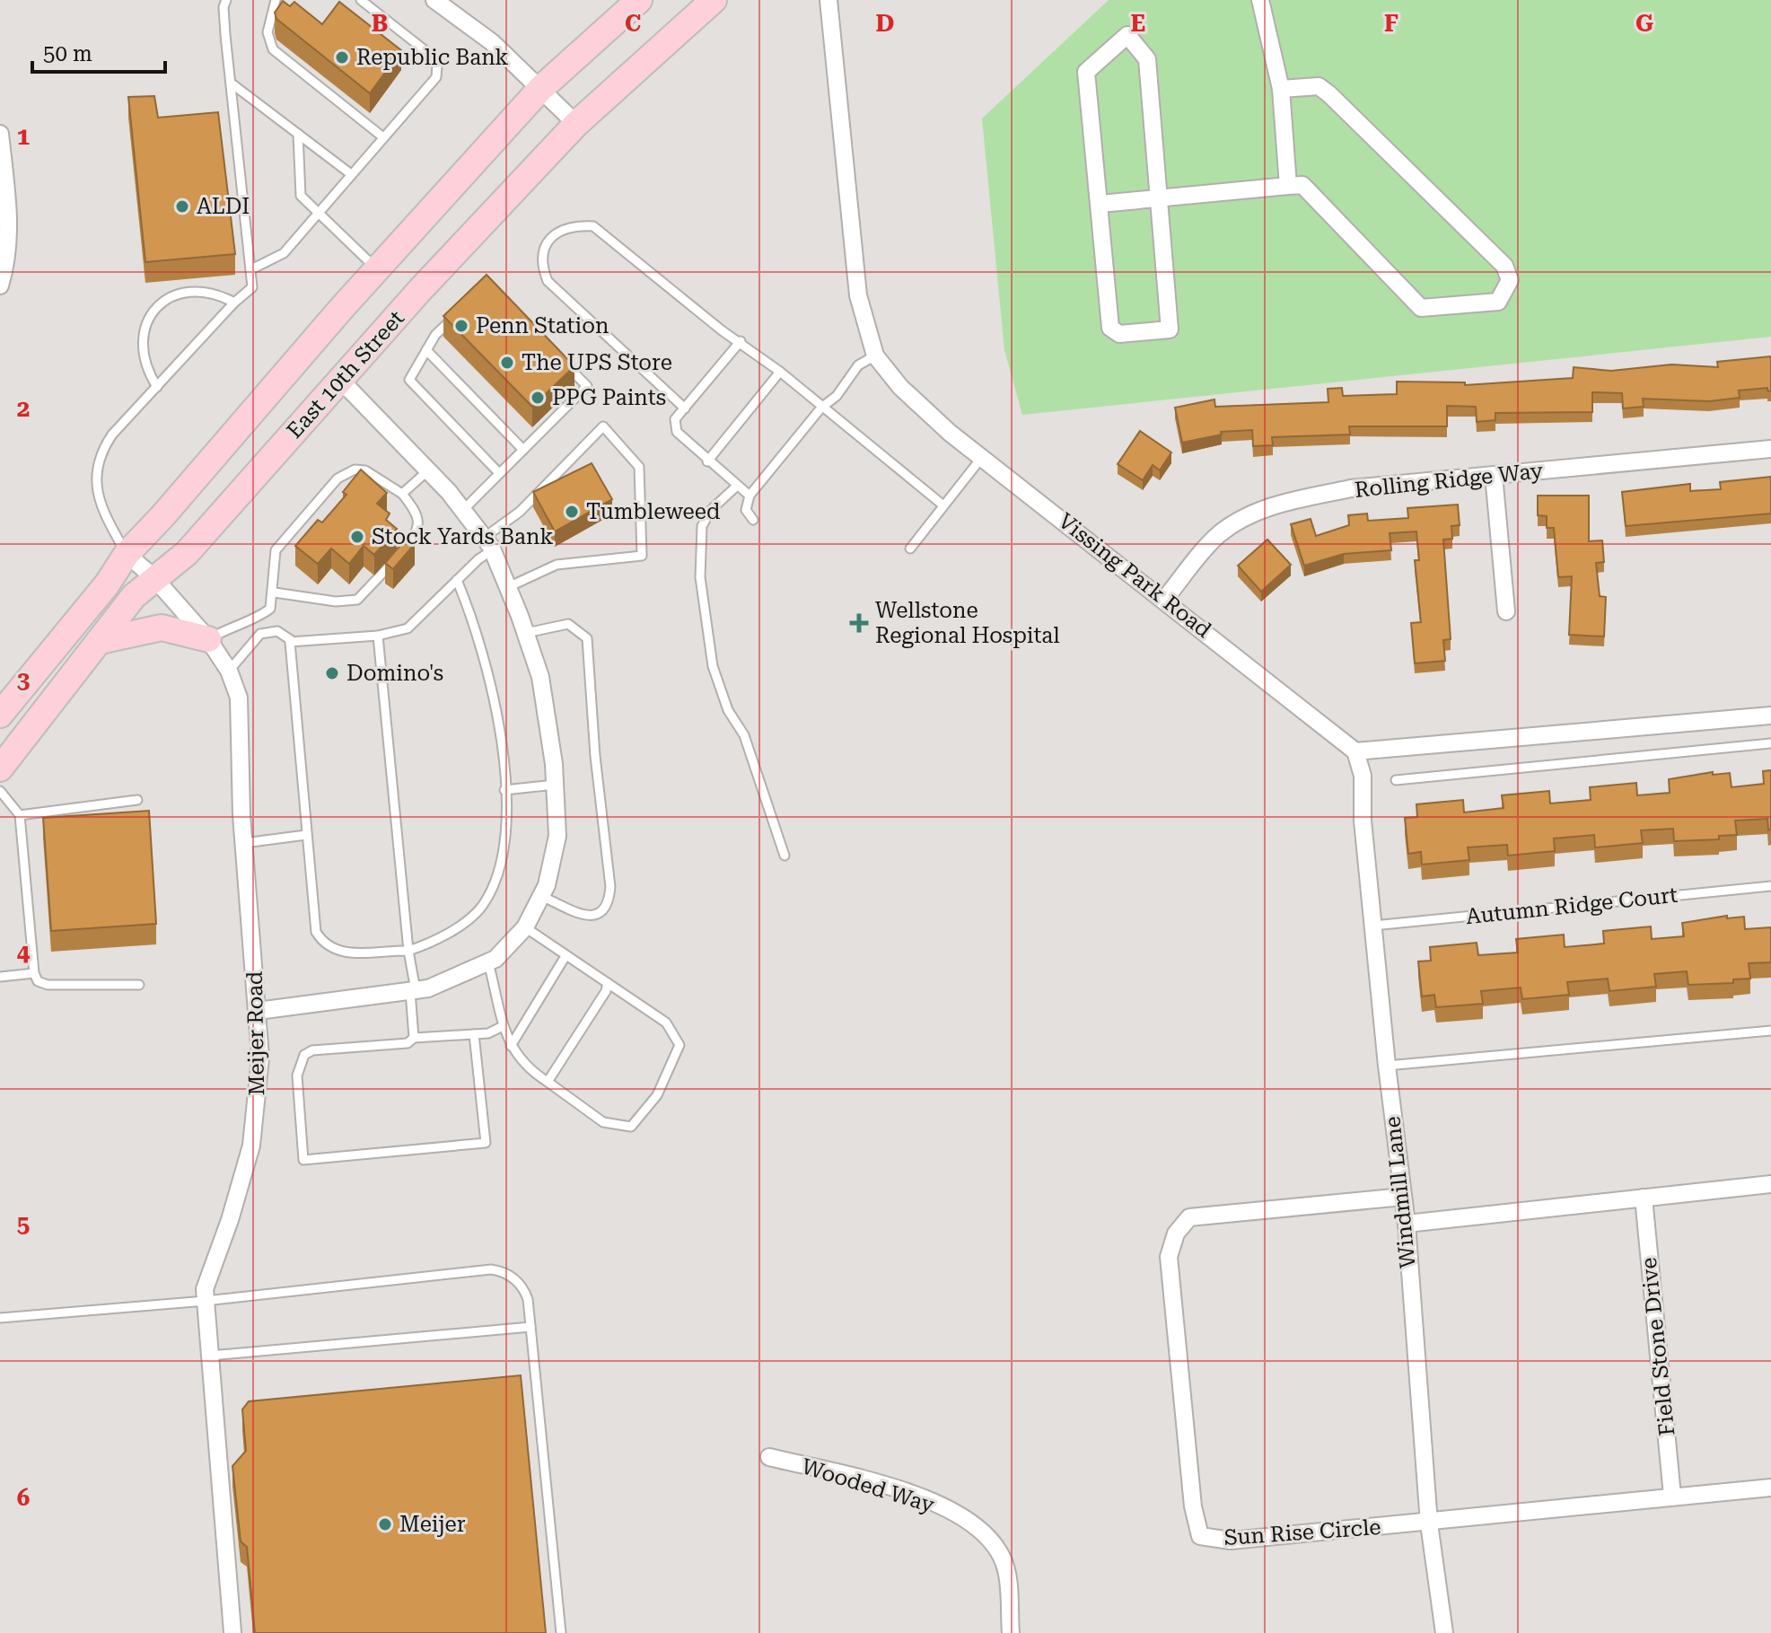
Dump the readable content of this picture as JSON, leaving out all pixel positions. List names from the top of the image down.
{
  "streets": {
    "main road": ["East 10th Street"],
    "street": [
      "Rolling Ridge Way",
      "Vissing Park Road",
      "Meijer Road",
      "Windmill Lane",
      "Field Stone Drive",
      "Wooded Way",
      "Sun Rise Circle"
    ],
    "lane": ["Autumn Ridge Court"]
  },
  "crossings": [
    ["East 10th Street", "Meijer Road"],
    ["Rolling Ridge Way", "Vissing Park Road"],
    ["Vissing Park Road", "Windmill Lane"],
    ["Autumn Ridge Court", "Windmill Lane"],
    ["Windmill Lane", "Sun Rise Circle"],
    ["Field Stone Drive", "Sun Rise Circle"]
  ],
  "places": {
    "other": [
      "Republic Bank",
      "ALDI",
      "Penn Station",
      "The UPS Store",
      "PPG Paints",
      "Tumbleweed",
      "Stock Yards Bank",
      "Domino's",
      "Meijer"
    ],
    "health": ["Wellstone Regional Hospital"]
  },
  "scale_bar": "50 m",
  "grid": {
    "columns": [
      "B",
      "C",
      "D",
      "E",
      "F",
      "G"
    ],
    "rows": [
      "1",
      "2",
      "3",
      "4",
      "5",
      "6"
    ]
  }
}
